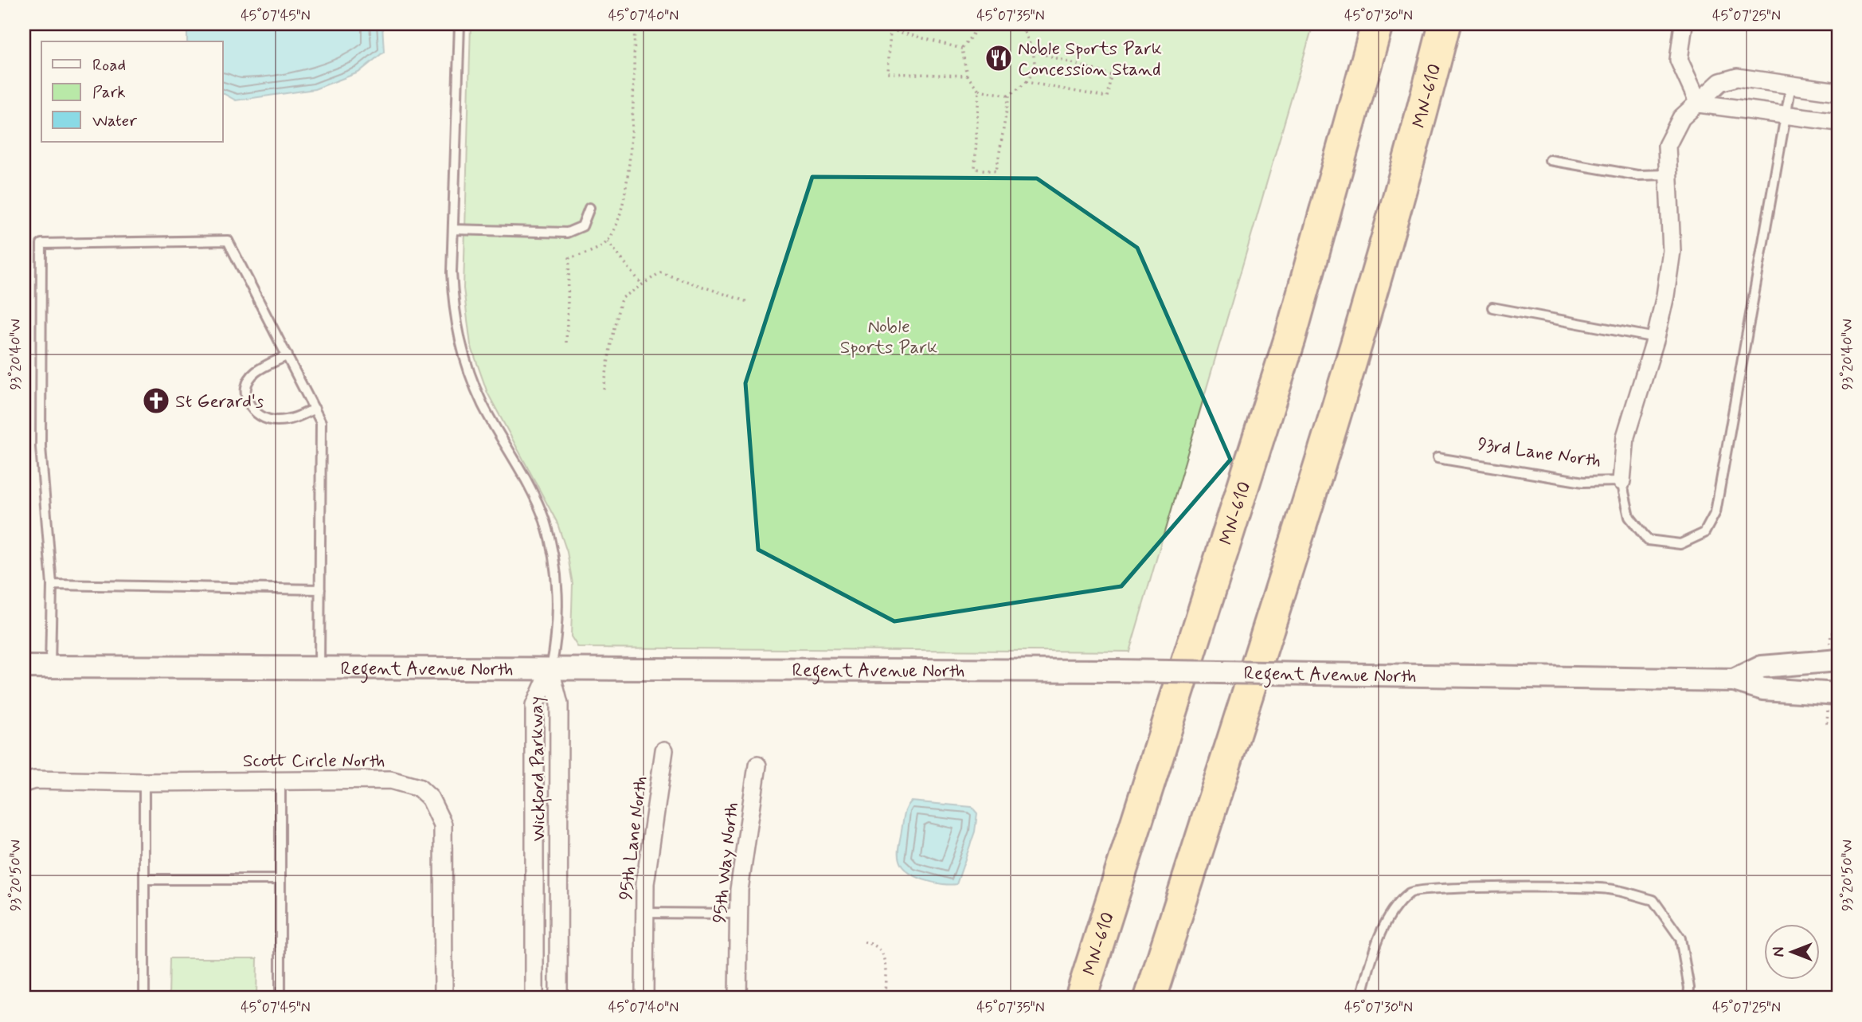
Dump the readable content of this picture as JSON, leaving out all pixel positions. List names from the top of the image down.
{
  "streets": {
    "highway": ["MN-610"],
    "street": [
      "93rd Lane North",
      "Regent Avenue North",
      "Scott Circle North",
      "Wickford Parkway",
      "95th Lane North",
      "95th Way North"
    ]
  },
  "crossings": [
    ["Regent Avenue North", "Wickford Parkway"]
  ],
  "parks": ["Noble Sports Park"],
  "places": {
    "restaurant": ["Noble Sports Park Concession Stand"],
    "church": ["St Gerard's"]
  },
  "legend": ["Road", "Park", "Water"],
  "north": "left",
  "coordinates": [
    "45°07'45\"N",
    "45°07'40\"N",
    "45°07'35\"N",
    "45°07'30\"N",
    "45°07'25\"N",
    "93°20'40\"W",
    "93°20'50\"W"
  ]
}
